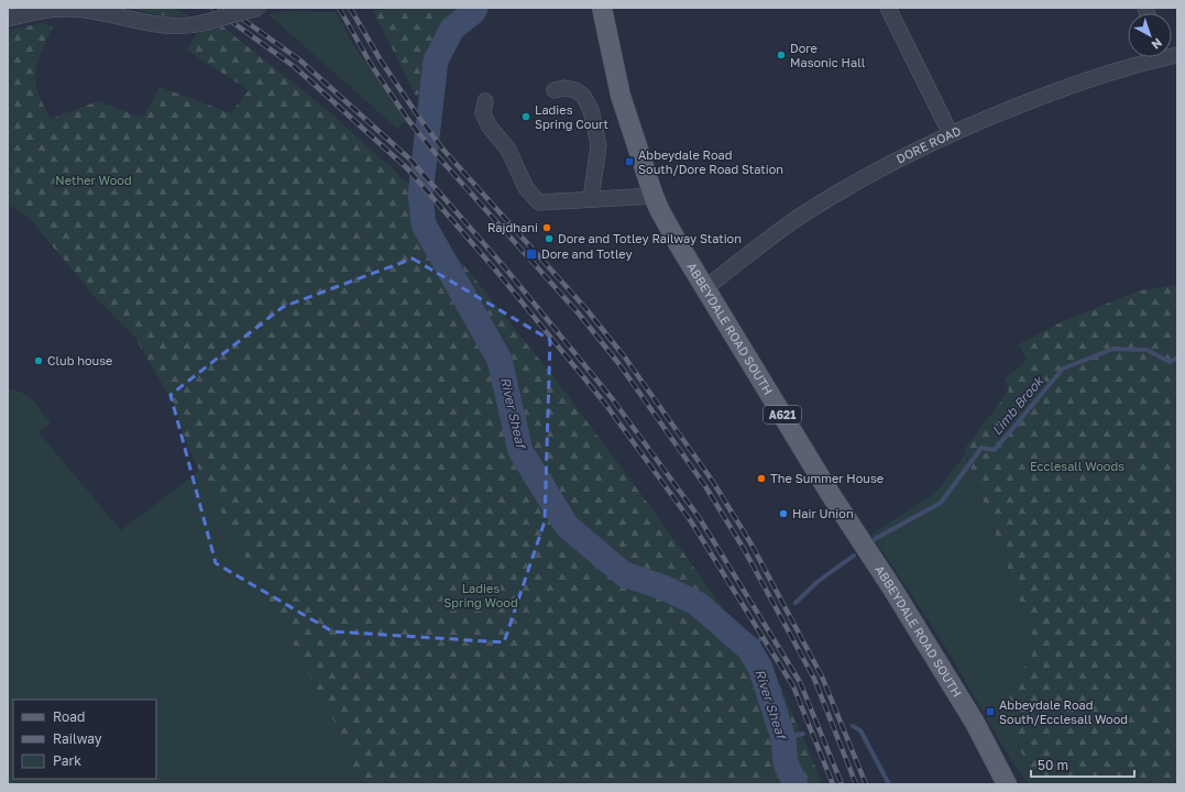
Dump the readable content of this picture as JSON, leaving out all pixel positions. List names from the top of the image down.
{
  "streets": {
    "main road": ["ABBEYDALE ROAD SOUTH", "A621"],
    "street": ["DORE ROAD"]
  },
  "crossings": [
    ["DORE ROAD", "ABBEYDALE ROAD SOUTH"]
  ],
  "water": ["Limb Brook", "River Sheaf"],
  "parks": ["Nether Wood", "Ecclesall Woods", "Ladies Spring Wood"],
  "places": {
    "other": [
      "Dore Masonic Hall",
      "Ladies Spring Court",
      "Rajdhani",
      "Dore and Totley Railway Station",
      "Club house",
      "The Summer House",
      "Hair Union"
    ],
    "transit": ["Abbeydale Road South/Dore Road Station", "Dore and Totley", "Abbeydale Road South/Ecclesall Wood"]
  },
  "legend": ["Road", "Railway", "Park"],
  "scale_bar": "50 m",
  "north": "bottom right"
}
